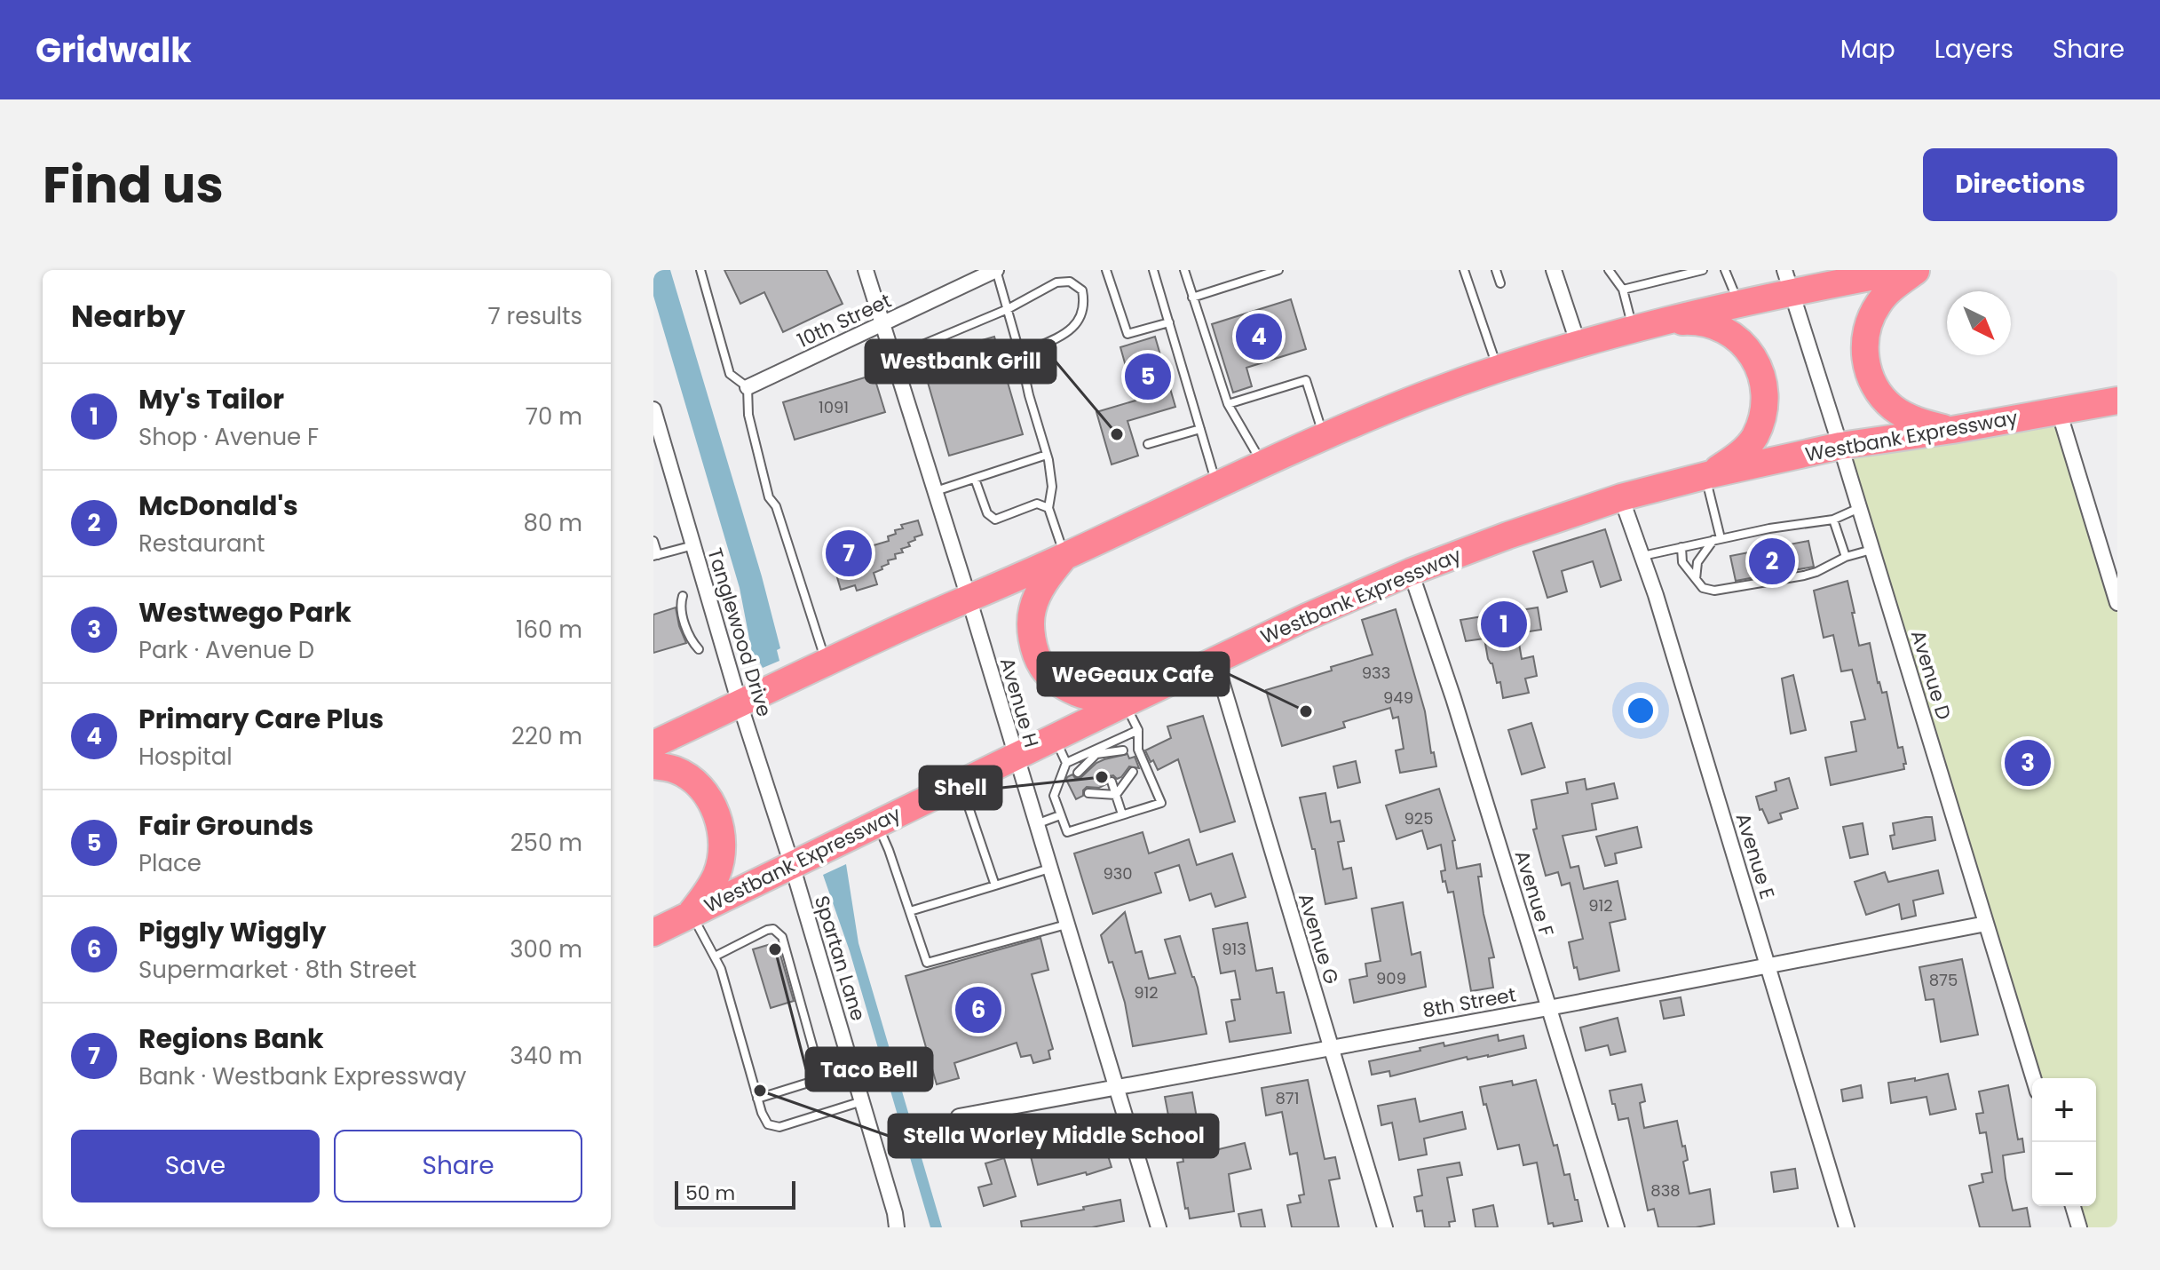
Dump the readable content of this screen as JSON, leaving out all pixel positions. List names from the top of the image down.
{
  "streets": {
    "highway": ["Westbank Expressway"],
    "street": [
      "10th Street",
      "Tanglewood Drive",
      "Avenue D",
      "Avenue H",
      "Avenue E",
      "Avenue F",
      "Avenue G",
      "Spartan Lane",
      "8th Street"
    ]
  },
  "crossings": [
    ["10th Street", "Avenue H"],
    ["Westbank Expressway", "Tanglewood Drive"],
    ["Westbank Expressway", "Avenue D"],
    ["Westbank Expressway", "Avenue H"],
    ["Westbank Expressway", "Avenue E"],
    ["Westbank Expressway", "Avenue F"],
    ["Westbank Expressway", "Avenue G"],
    ["Westbank Expressway", "Spartan Lane"],
    ["Tanglewood Drive", "Spartan Lane"],
    ["Avenue D", "8th Street"],
    ["Avenue H", "8th Street"],
    ["Avenue E", "8th Street"],
    ["Avenue F", "8th Street"],
    ["Avenue G", "8th Street"]
  ],
  "places": [
    "Westbank Grill",
    "WeGeaux Cafe",
    "Shell",
    "Taco Bell",
    "Stella Worley Middle School"
  ],
  "house_numbers": [
    "1091",
    "933",
    "949",
    "925",
    "930",
    "912",
    "913",
    "909",
    "875",
    "912",
    "871",
    "838"
  ],
  "scale_bar": "50 m",
  "north": "bottom right",
  "page": {
    "header": "Gridwalk",
    "nav": ["Map", "Layers", "Share"],
    "title": "Find us",
    "buttons": [
      "Directions",
      ["Save", "Share"]
    ],
    "heading": ["Nearby", "7 results"],
    "pins": [
      "4",
      "5",
      "7",
      "2",
      "1",
      "3",
      "6"
    ],
    "list": [
      {
        "mark": "1",
        "name": "My's Tailor",
        "note": "Shop · Avenue F",
        "value": "70 m"
      },
      {
        "mark": "2",
        "name": "McDonald's",
        "note": "Restaurant",
        "value": "80 m"
      },
      {
        "mark": "3",
        "name": "Westwego Park",
        "note": "Park · Avenue D",
        "value": "160 m"
      },
      {
        "mark": "4",
        "name": "Primary Care Plus",
        "note": "Hospital",
        "value": "220 m"
      },
      {
        "mark": "5",
        "name": "Fair Grounds",
        "note": "Place",
        "value": "250 m"
      },
      {
        "mark": "6",
        "name": "Piggly Wiggly",
        "note": "Supermarket · 8th Street",
        "value": "300 m"
      },
      {
        "mark": "7",
        "name": "Regions Bank",
        "note": "Bank · Westbank Expressway",
        "value": "340 m"
      }
    ],
    "map_buttons": ["+", "−"],
    "scale": "50 m"
  }
}
